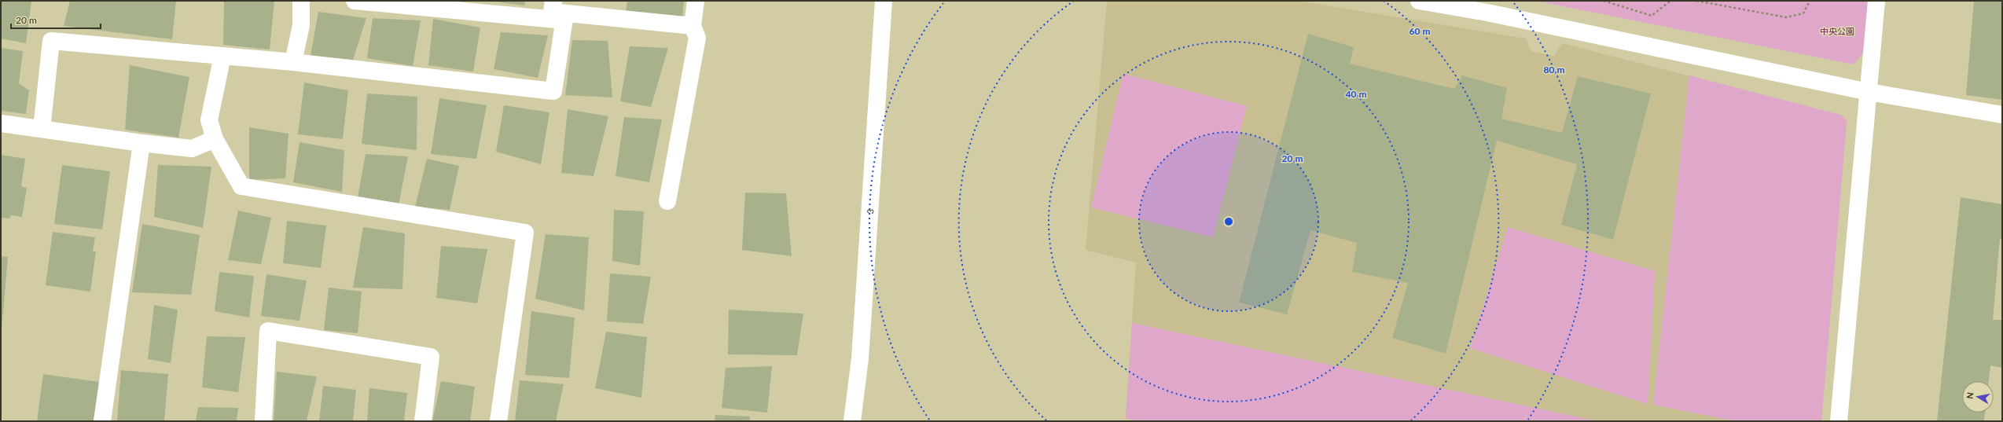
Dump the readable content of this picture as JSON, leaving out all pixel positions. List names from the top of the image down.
{
  "streets": {
    "street": ["3"]
  },
  "parks": ["中央公園"],
  "scale_bar": "20 m",
  "north": "left",
  "rings": [
    "60 m",
    "80 m",
    "40 m",
    "20 m"
  ]
}
